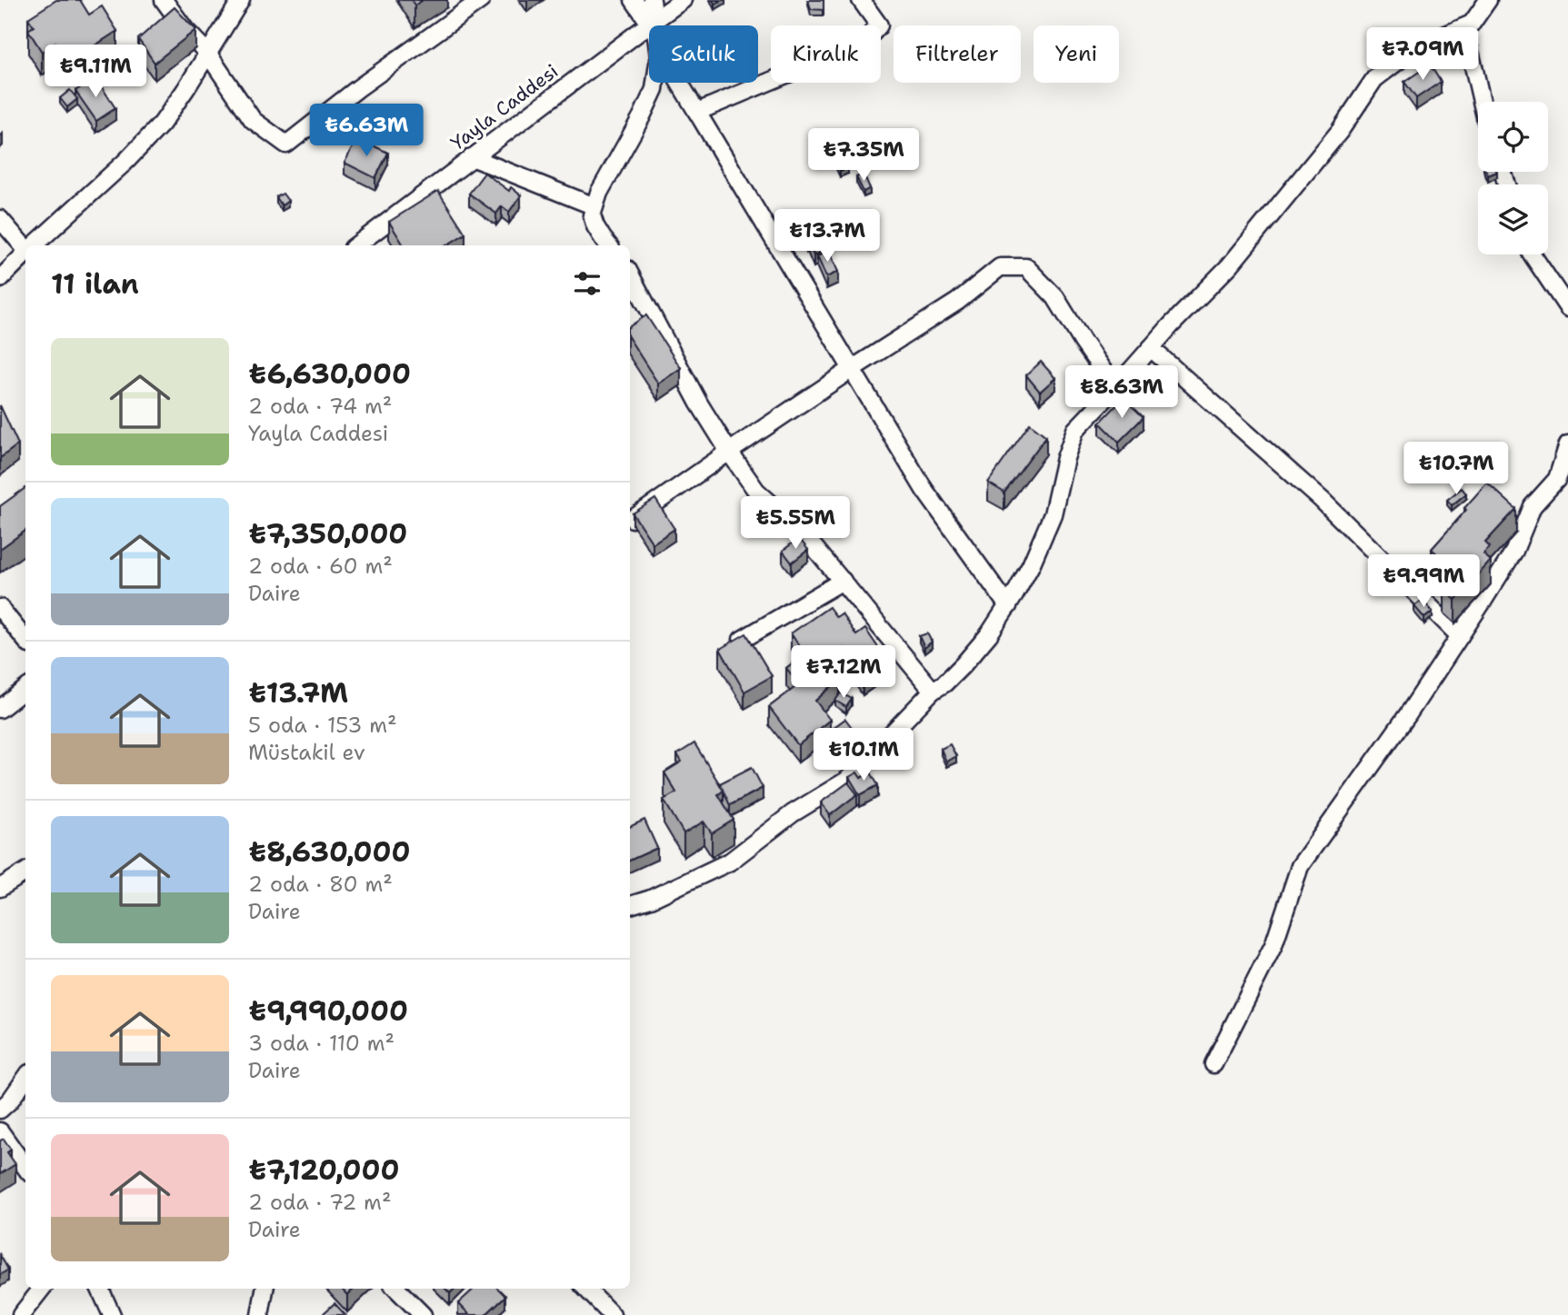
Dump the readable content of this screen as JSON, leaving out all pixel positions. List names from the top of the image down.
{
  "streets": {
    "street": ["Yayla Caddesi"]
  },
  "page": {
    "chip": [
      "Satılık",
      "Kiralık",
      "Filtreler",
      "Yeni"
    ],
    "price": [
      "₺7.09M",
      "₺9.11M",
      "₺6.63M",
      "₺7.35M",
      "₺13.7M",
      "₺8.63M",
      "₺10.7M",
      "₺5.55M",
      "₺9.99M",
      "₺7.12M",
      "₺10.1M"
    ],
    "heading": "11 ilan",
    "list": [
      {
        "name": "₺6,630,000",
        "note": "2 oda · 74 m² · Yayla Caddesi"
      },
      {
        "name": "₺7,350,000",
        "note": "2 oda · 60 m² · Daire"
      },
      {
        "name": "₺13.7M",
        "note": "5 oda · 153 m² · Müstakil ev"
      },
      {
        "name": "₺8,630,000",
        "note": "2 oda · 80 m² · Daire"
      },
      {
        "name": "₺9,990,000",
        "note": "3 oda · 110 m² · Daire"
      },
      {
        "name": "₺7,120,000",
        "note": "2 oda · 72 m² · Daire"
      }
    ]
  }
}
